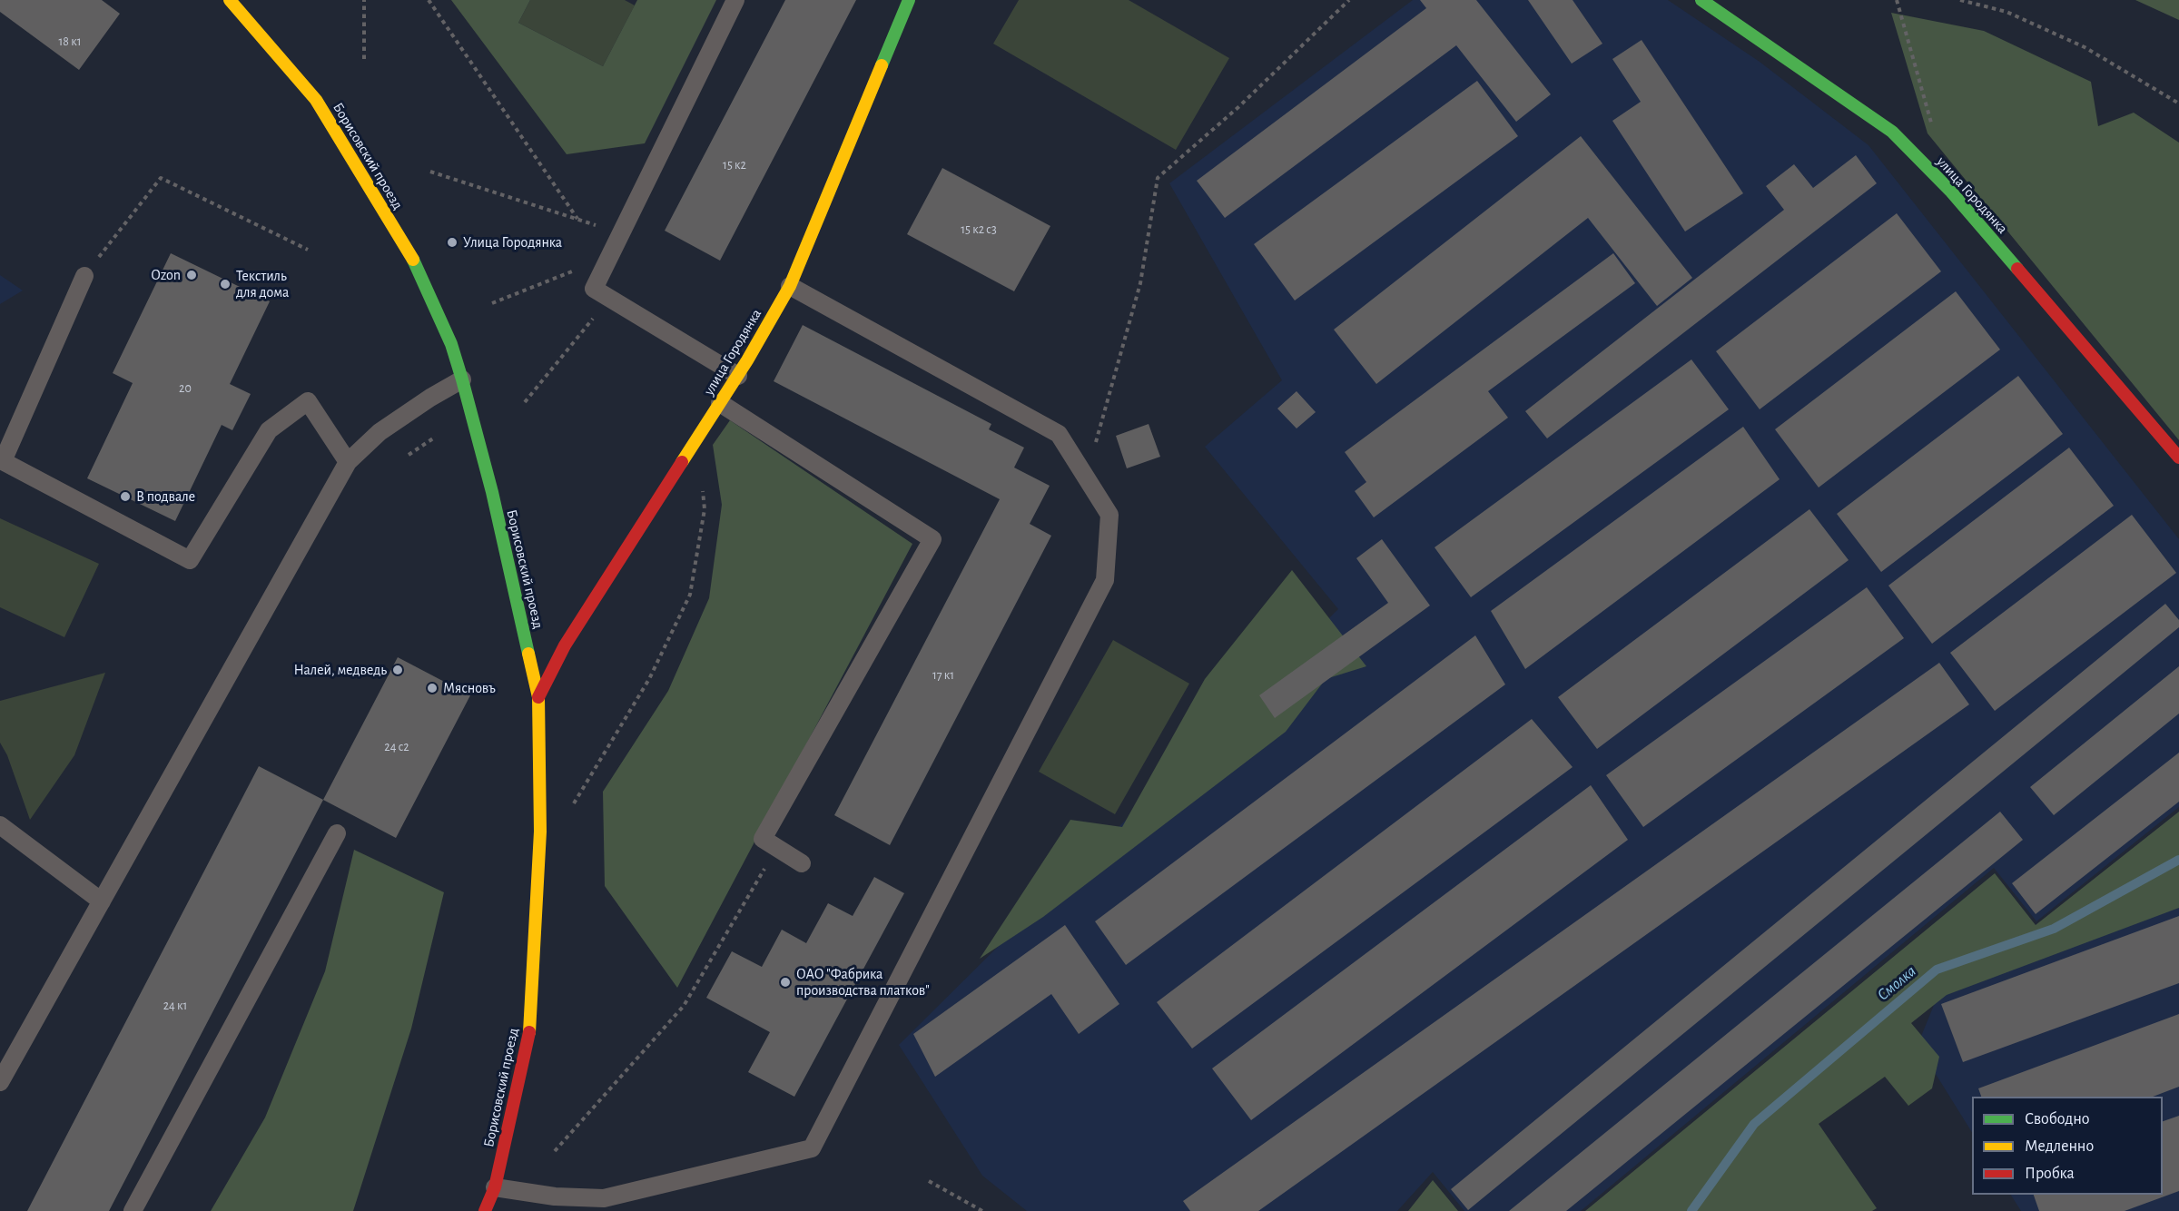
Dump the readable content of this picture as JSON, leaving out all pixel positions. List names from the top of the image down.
{
  "streets": {
    "street": ["Борисовский проезд", "улица Городянка"]
  },
  "crossings": [
    ["Борисовский проезд", "улица Городянка"]
  ],
  "water": ["Смолка"],
  "places": [
    "Улица Городянка",
    "Ozon",
    "Текстиль для дома",
    "В подвале",
    "Налей, медведь",
    "Мясновъ",
    "ОАО \"Фабрика производства платков\""
  ],
  "house_numbers": [
    "18 к1",
    "15 к2",
    "15 к2 с3",
    "20",
    "17 к1",
    "24 с2",
    "24 к1"
  ],
  "legend": ["Свободно", "Медленно", "Пробка"]
}
